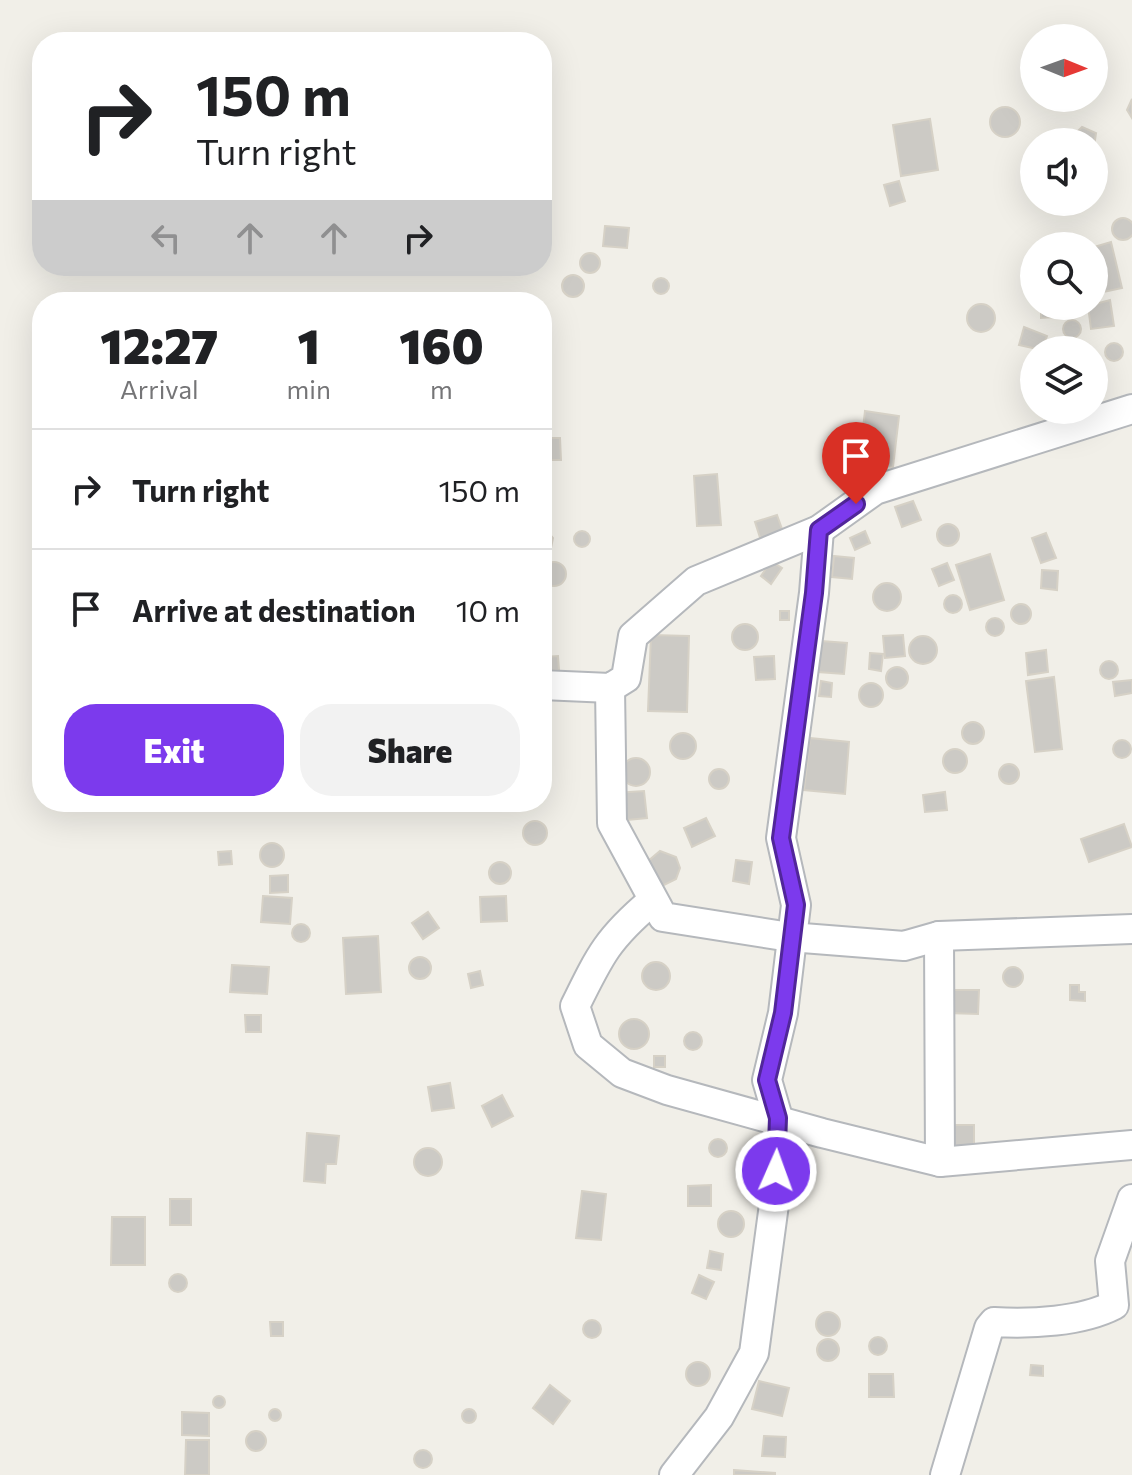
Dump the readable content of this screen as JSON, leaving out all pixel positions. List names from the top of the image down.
{
  "north": "right",
  "page": {
    "turn": ["150 m", "Turn right"],
    "eta": [
      "12:27",
      "Arrival",
      "1",
      "min",
      "160",
      "m"
    ],
    "list": [
      {
        "name": "Turn right",
        "value": "150 m"
      },
      {
        "name": "Arrive at destination",
        "value": "10 m"
      }
    ],
    "buttons": ["Exit", "Share"]
  }
}
